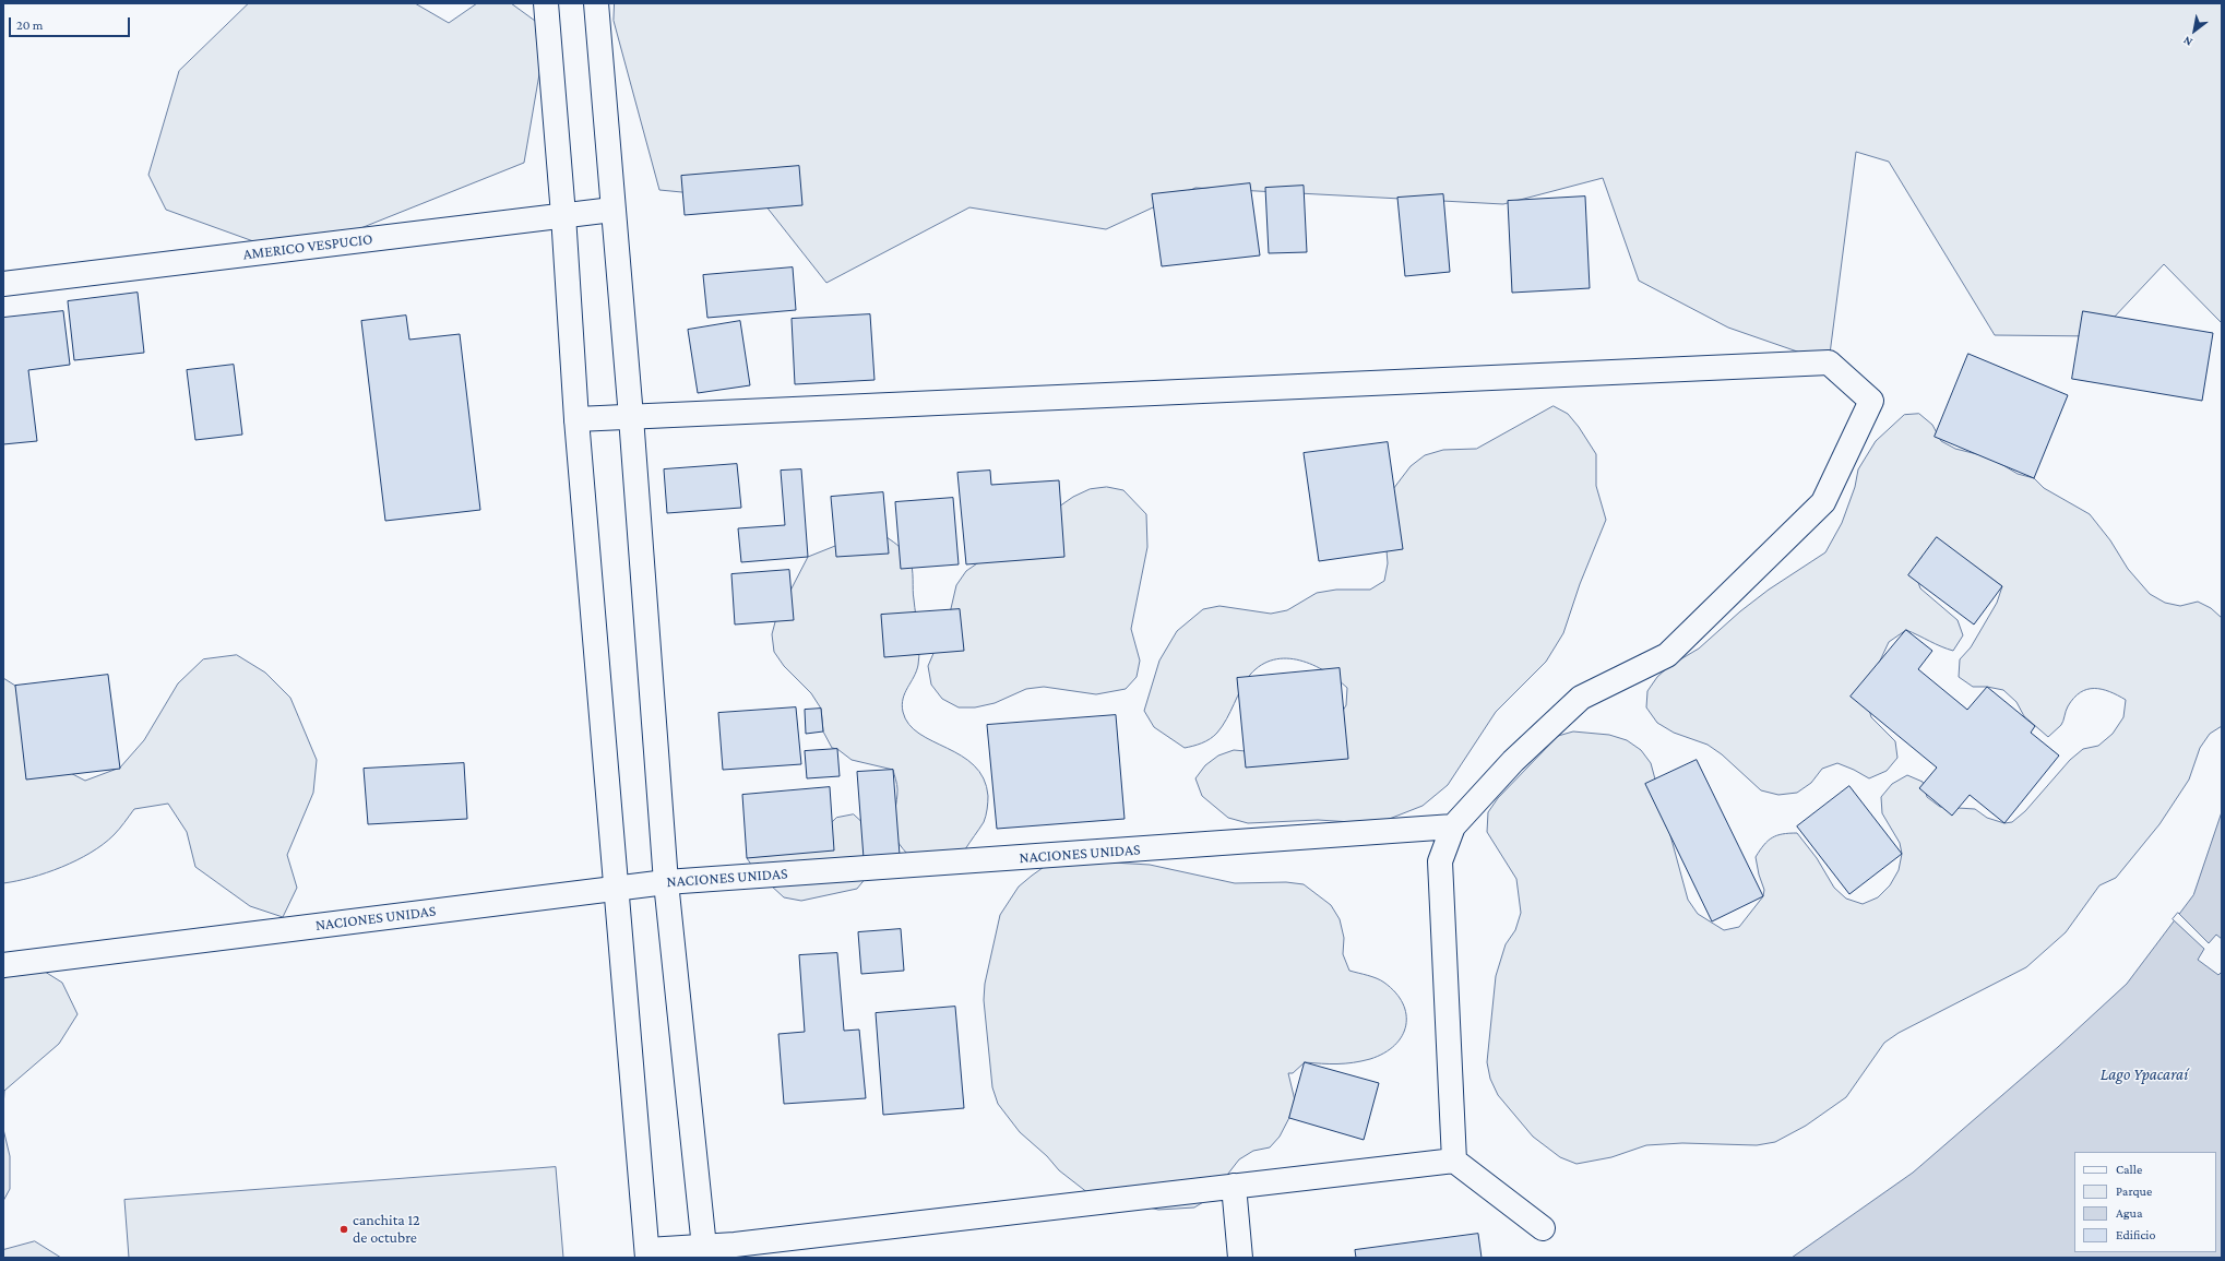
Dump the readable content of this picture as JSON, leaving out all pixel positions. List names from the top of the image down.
{
  "streets": {
    "street": ["AMERICO VESPUCIO", "NACIONES UNIDAS"]
  },
  "water": ["Lago Ypacaraí"],
  "places": ["canchita 12 de octubre"],
  "legend": [
    "Calle",
    "Parque",
    "Agua",
    "Edificio"
  ],
  "scale_bar": "20 m",
  "north": "bottom left"
}
